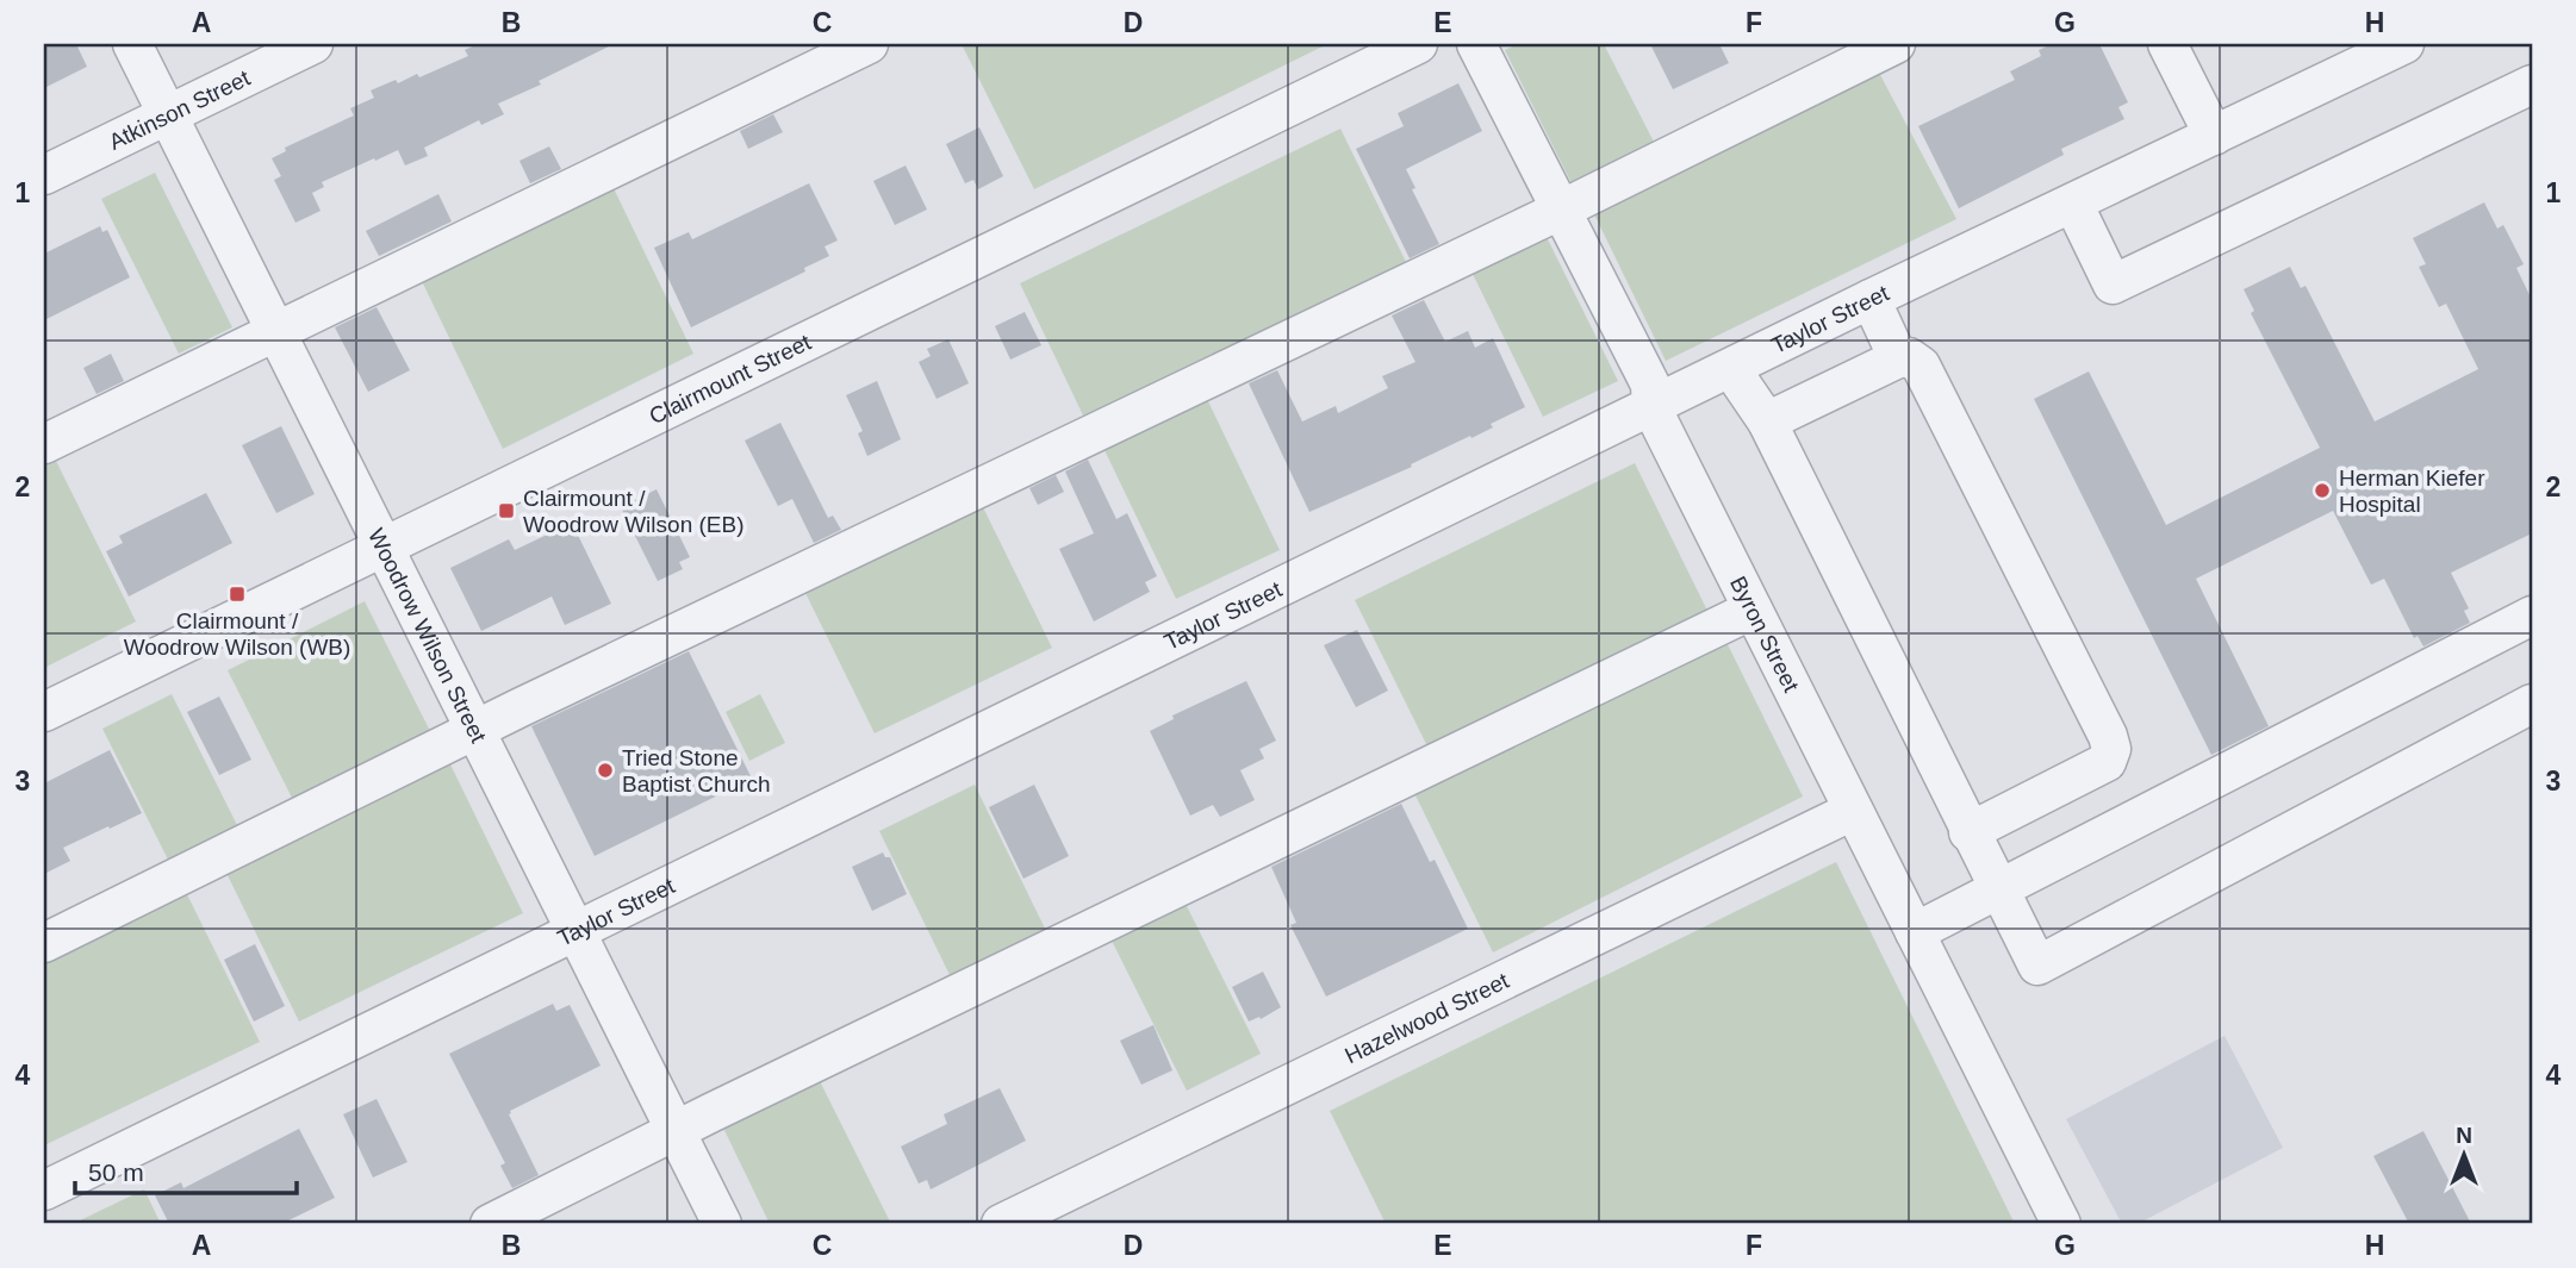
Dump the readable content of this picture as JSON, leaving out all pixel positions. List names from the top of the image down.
{
  "streets": {
    "street": [
      "Atkinson Street",
      "Taylor Street",
      "Clairmount Street",
      "Woodrow Wilson Street",
      "Byron Street",
      "Hazelwood Street"
    ]
  },
  "crossings": [
    ["Atkinson Street", "Woodrow Wilson Street"],
    ["Taylor Street", "Woodrow Wilson Street"],
    ["Taylor Street", "Byron Street"],
    ["Clairmount Street", "Woodrow Wilson Street"],
    ["Byron Street", "Hazelwood Street"]
  ],
  "places": {
    "other": ["Herman Kiefer Hospital", "Tried Stone Baptist Church"],
    "transit": ["Clairmount / Woodrow Wilson (EB)", "Clairmount / Woodrow Wilson (WB)"]
  },
  "scale_bar": "50 m",
  "north": "top",
  "grid": {
    "columns": [
      "A",
      "B",
      "C",
      "D",
      "E",
      "F",
      "G",
      "H"
    ],
    "rows": [
      "1",
      "2",
      "3",
      "4"
    ]
  }
}
